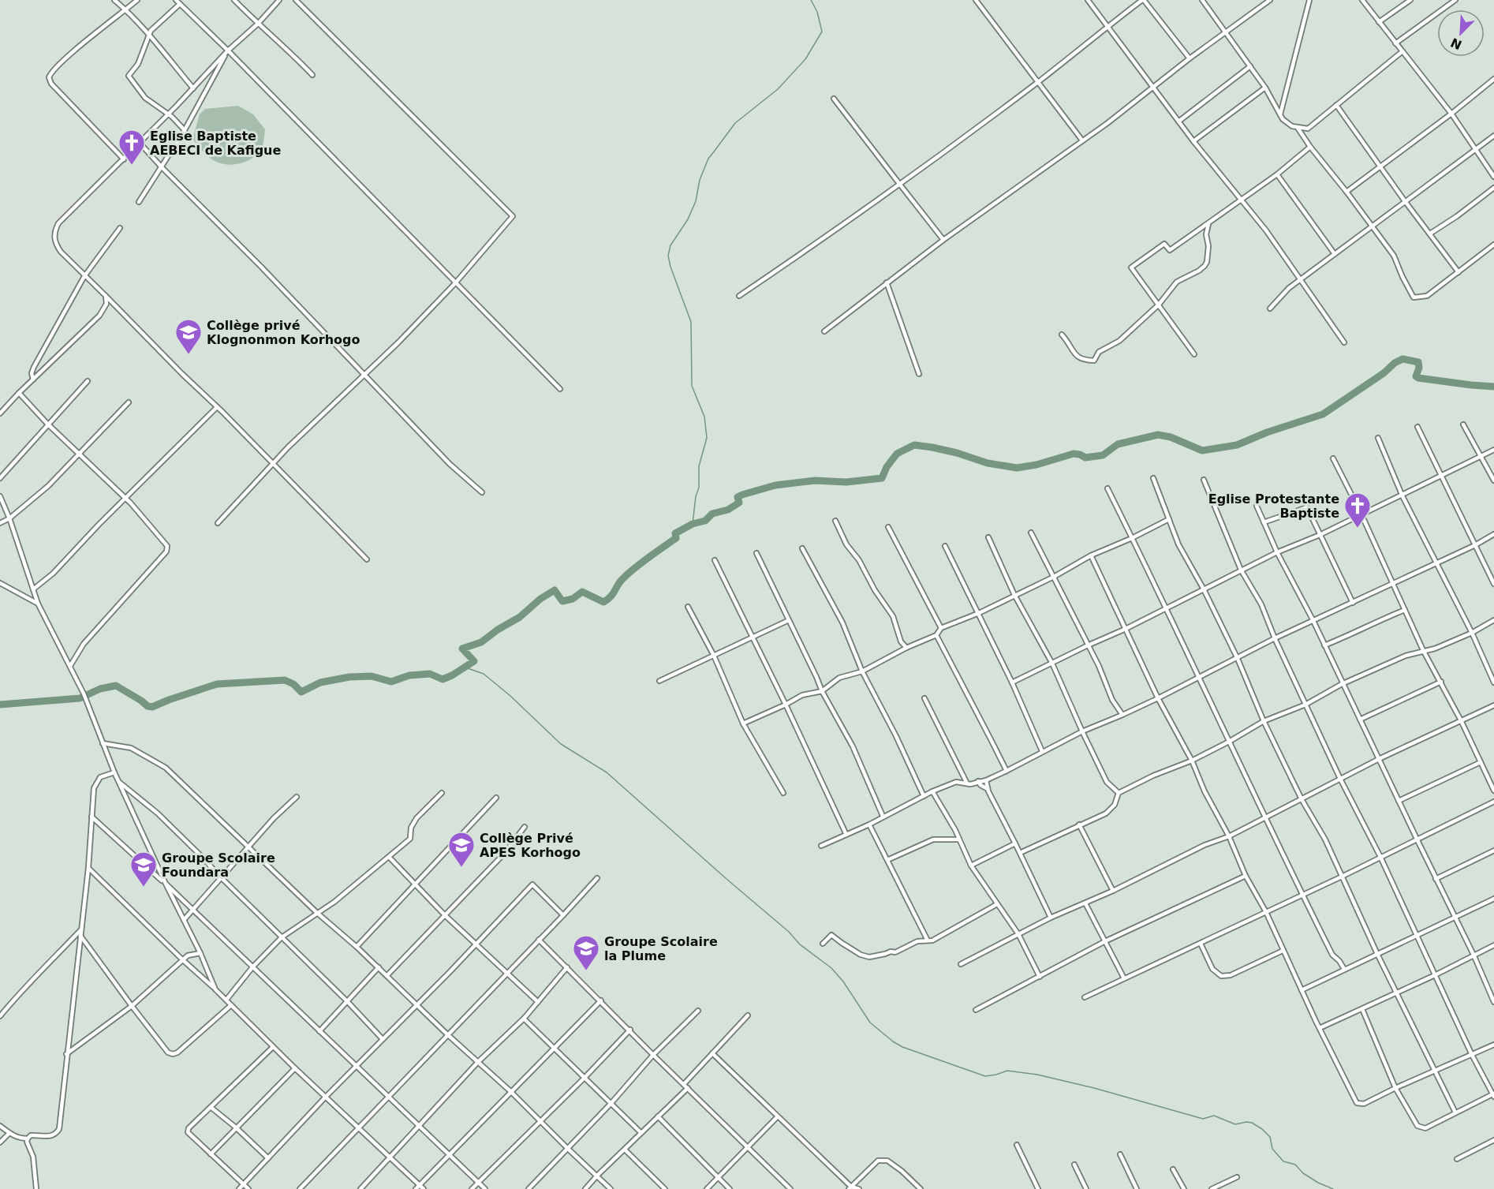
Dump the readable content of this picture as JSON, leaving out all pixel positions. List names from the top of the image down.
{
  "places": {
    "church": ["Eglise Baptiste AEBECI de Kafigue", "Eglise Protestante Baptiste"],
    "school or university": [
      "Collège privé Klognonmon Korhogo",
      "Collège Privé APES Korhogo",
      "Groupe Scolaire Foundara",
      "Groupe Scolaire la Plume"
    ]
  },
  "north": "bottom left"
}
